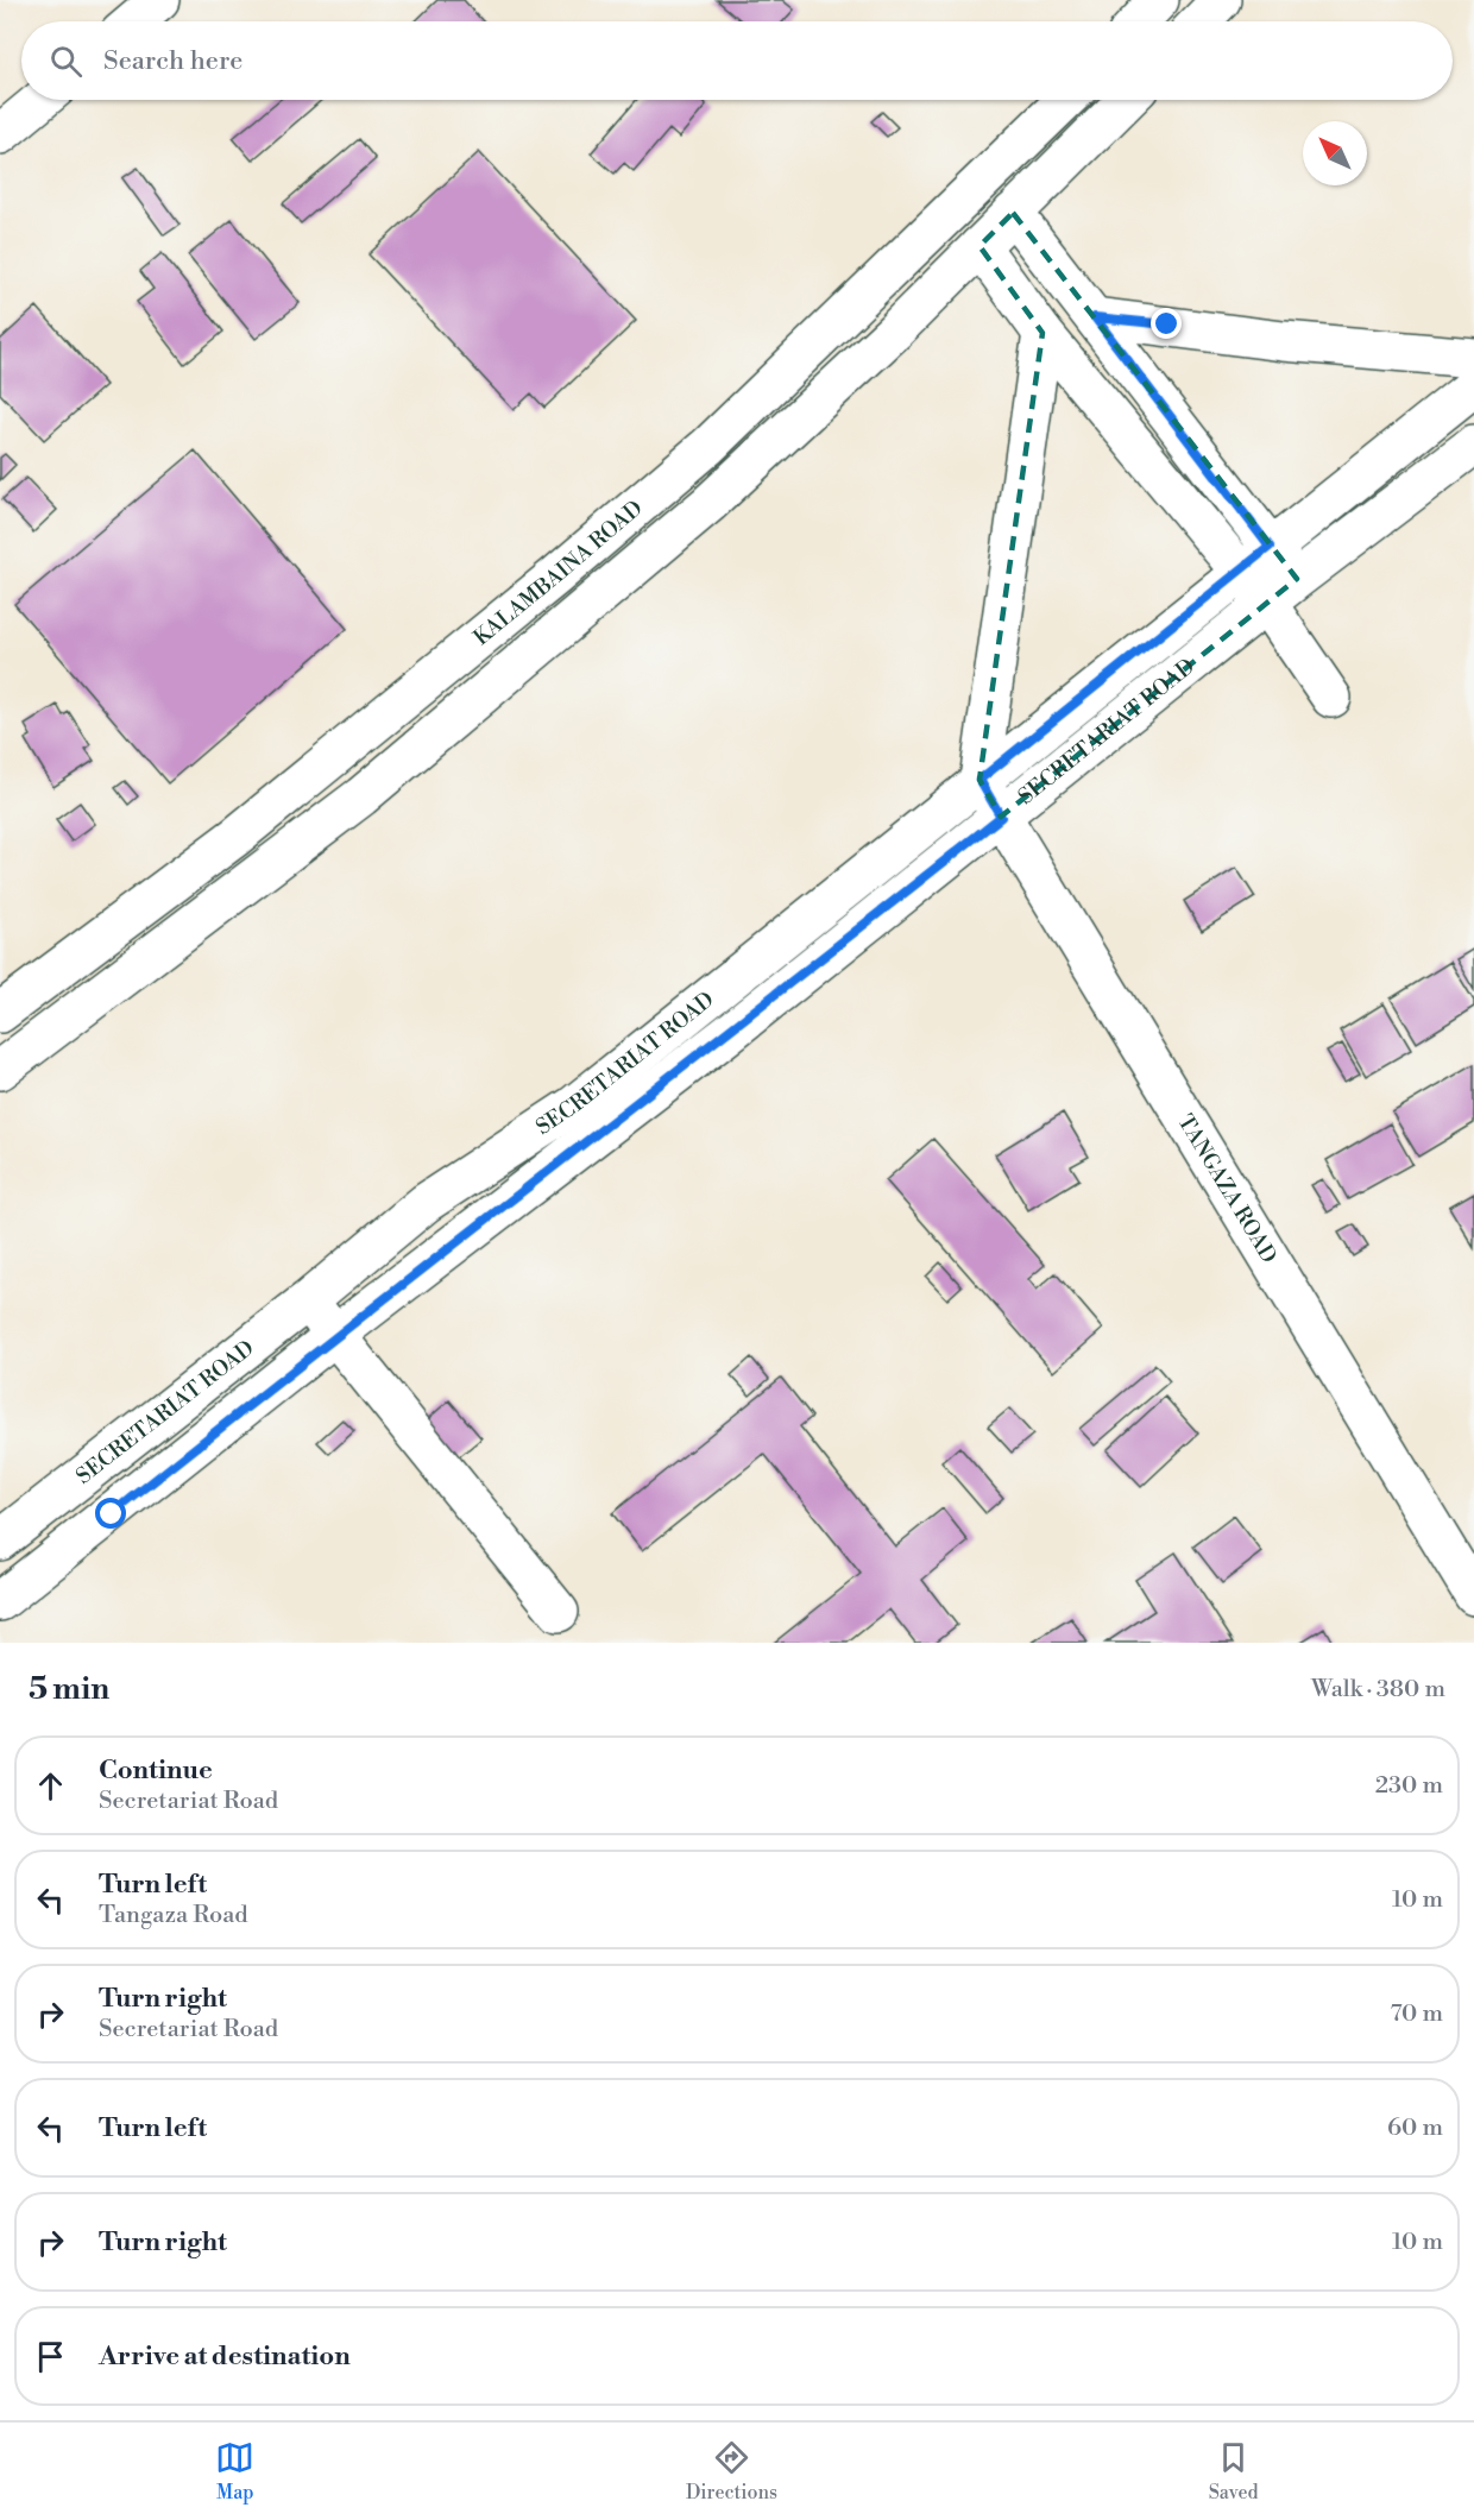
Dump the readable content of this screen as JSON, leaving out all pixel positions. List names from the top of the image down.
{
  "streets": {
    "street": ["KALAMBAINA ROAD", "SECRETARIAT ROAD", "TANGAZA ROAD"]
  },
  "crossings": [
    ["SECRETARIAT ROAD", "TANGAZA ROAD"]
  ],
  "north": "top left",
  "page": {
    "search": "Search here",
    "heading": ["5 min", "Walk · 380 m"],
    "list": [
      ["Continue", "Secretariat Road", "230 m"],
      ["Turn left", "Tangaza Road", "10 m"],
      ["Turn right", "Secretariat Road", "70 m"],
      ["Turn left", "60 m"],
      ["Turn right", "10 m"],
      "Arrive at destination"
    ],
    "nav": ["Map", "Directions", "Saved"]
  }
}
